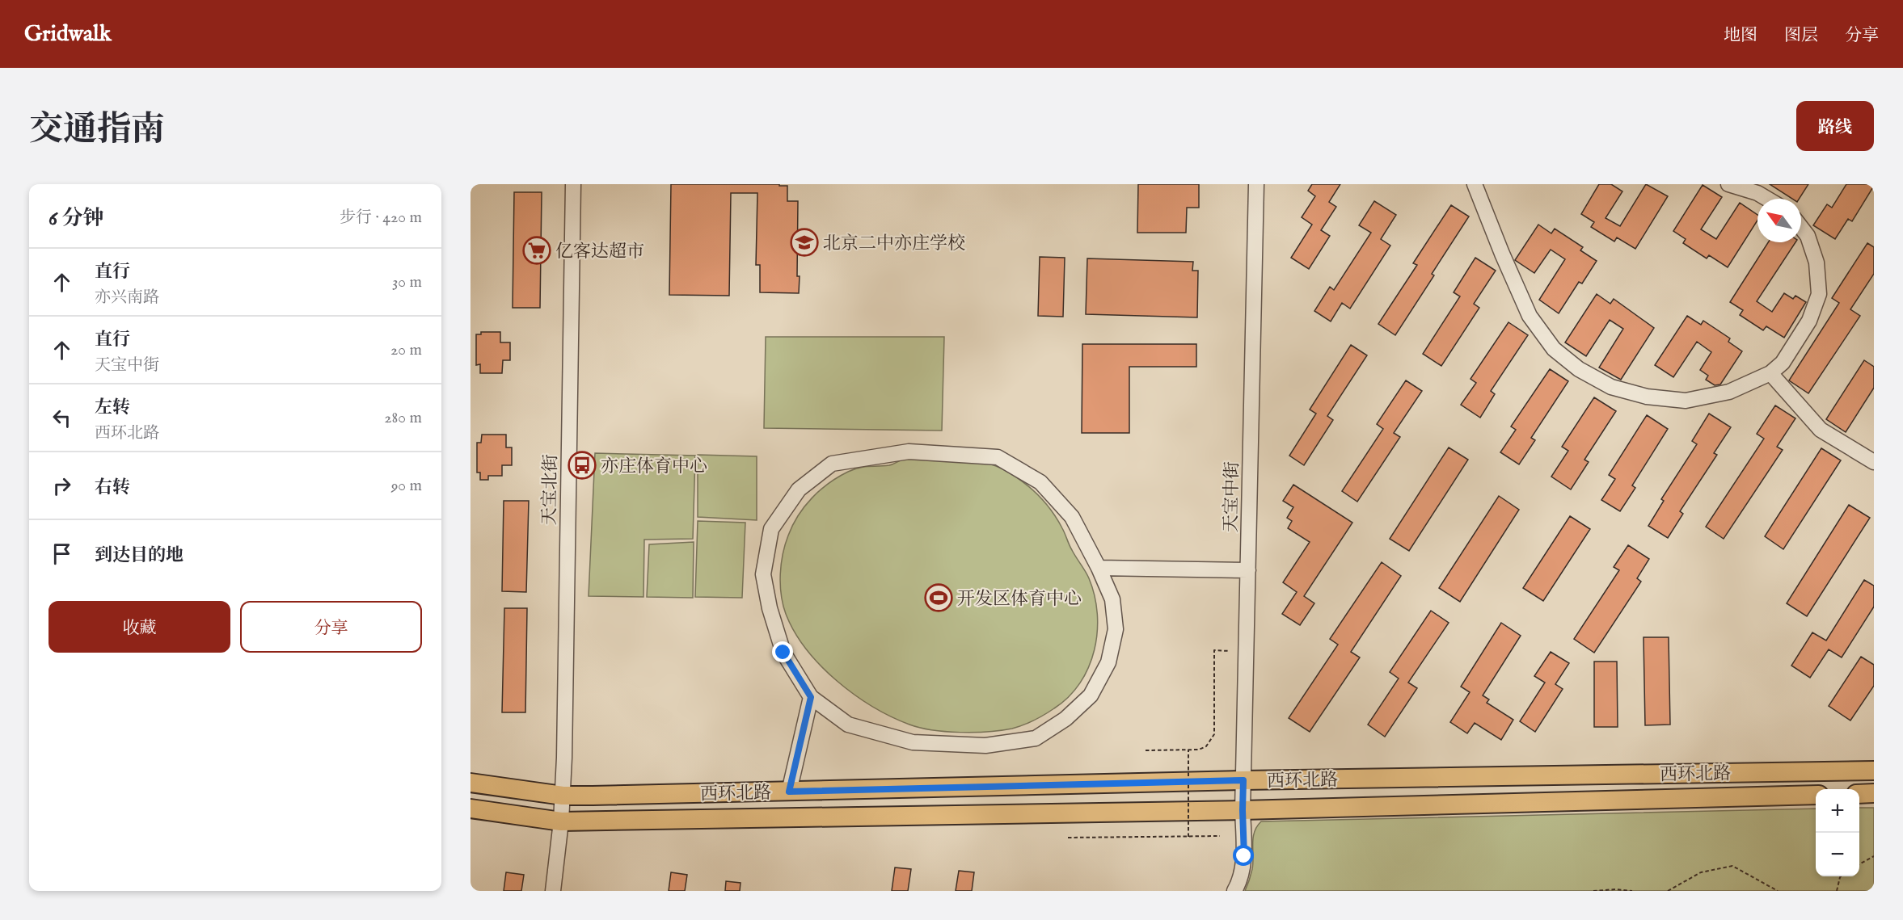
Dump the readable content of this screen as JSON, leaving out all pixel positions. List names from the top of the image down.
{
  "streets": {
    "main road": ["西环北路"],
    "street": ["天宝北街", "天宝中街"]
  },
  "crossings": [
    ["天宝北街", "西环北路"],
    ["天宝中街", "西环北路"]
  ],
  "places": {
    "school or university": ["北京二中亦庄学校"],
    "supermarket": ["亿客达超市"],
    "bus stop": ["亦庄体育中心"],
    "sports": ["开发区体育中心"]
  },
  "north": "top left",
  "page": {
    "header": "Gridwalk",
    "nav": ["地图", "图层", "分享"],
    "title": "交通指南",
    "buttons": [
      "路线",
      ["收藏", "分享"]
    ],
    "heading": ["6 分钟", "步行 · 420 m"],
    "list": [
      ["直行", "亦兴南路", "30 m"],
      ["直行", "天宝中街", "20 m"],
      ["左转", "西环北路", "280 m"],
      ["右转", "90 m"],
      "到达目的地"
    ],
    "map_buttons": ["+", "−"]
  }
}
